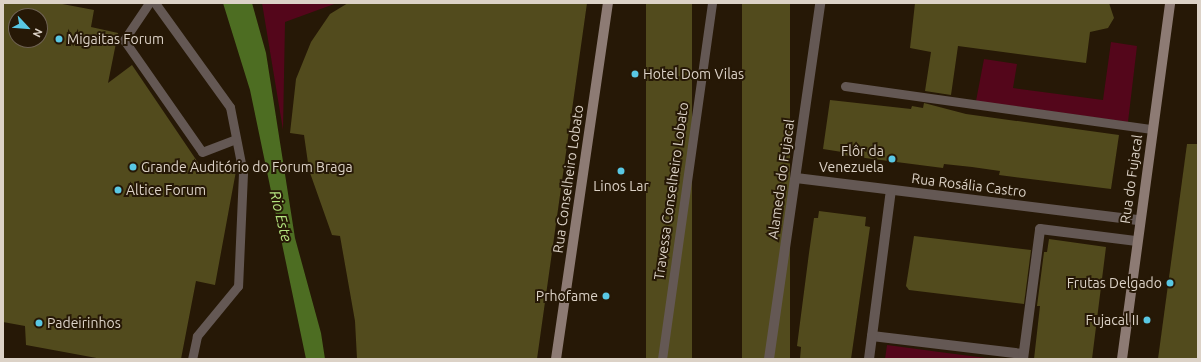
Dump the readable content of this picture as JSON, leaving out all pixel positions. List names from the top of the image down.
{
  "streets": {
    "main road": ["Rua Conselheiro Lobato", "Rua do Fujacal"],
    "street": ["Alameda do Fujacal", "Rua Rosália Castro"],
    "lane": ["Travessa Conselheiro Lobato"]
  },
  "crossings": [
    ["Alameda do Fujacal", "Rua Rosália Castro"],
    ["Rua do Fujacal", "Rua Rosália Castro"]
  ],
  "water": ["Rio Este"],
  "places": [
    "Migaitas Forum",
    "Hotel Dom Vilas",
    "Flôr da Venezuela",
    "Grande Auditório do Forum Braga",
    "Linos Lar",
    "Altice Forum",
    "Frutas Delgado",
    "Prhofame",
    "Fujacal II",
    "Padeirinhos"
  ],
  "north": "bottom right"
}
